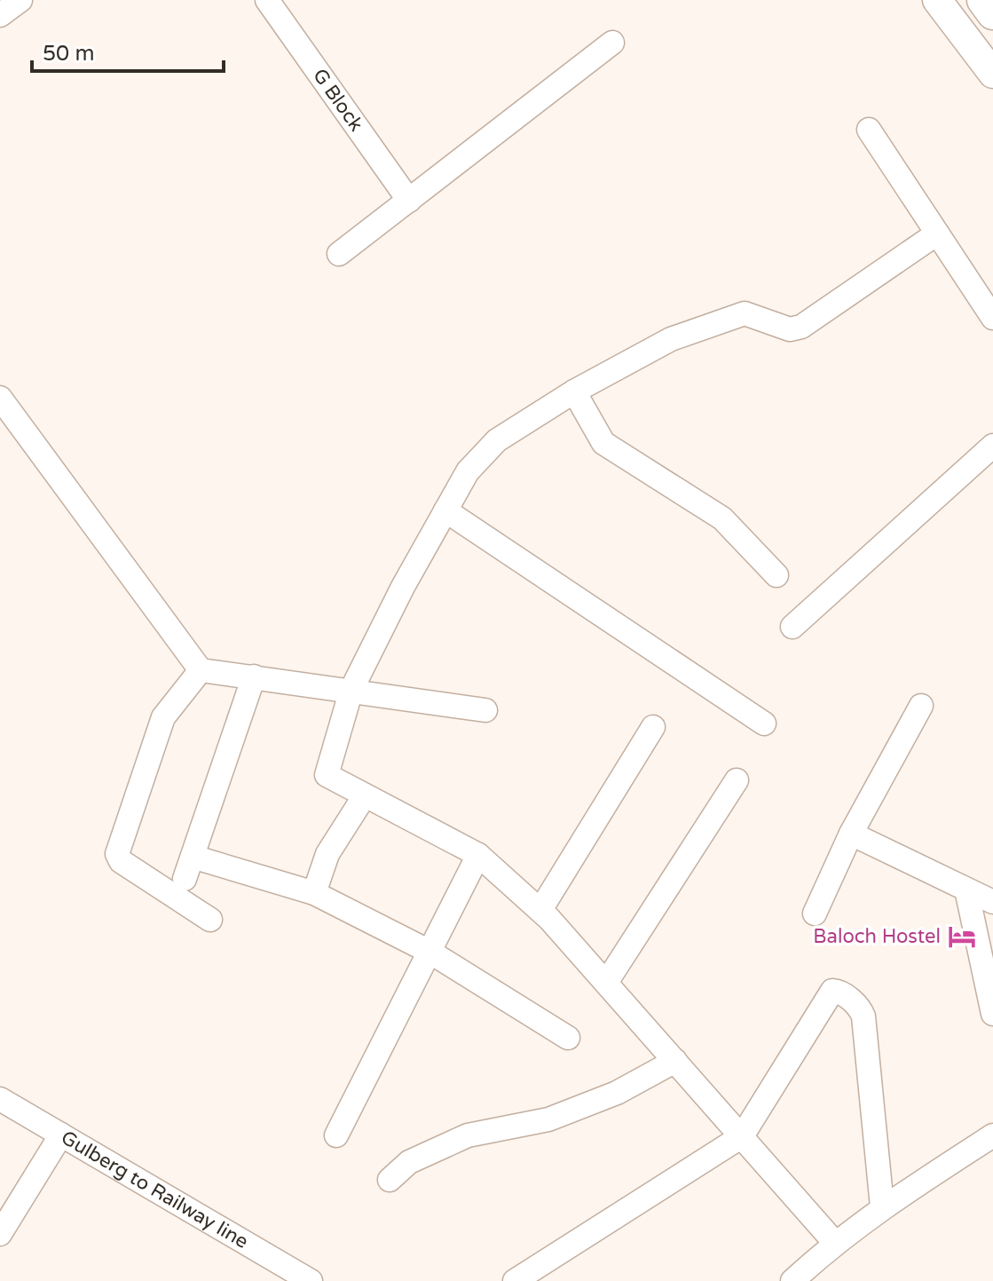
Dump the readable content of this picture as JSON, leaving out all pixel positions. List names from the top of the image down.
{
  "streets": {
    "street": ["G Block", "Gulberg to Railway line"]
  },
  "places": {
    "hotel": ["Baloch Hostel"]
  },
  "scale_bar": "50 m"
}
